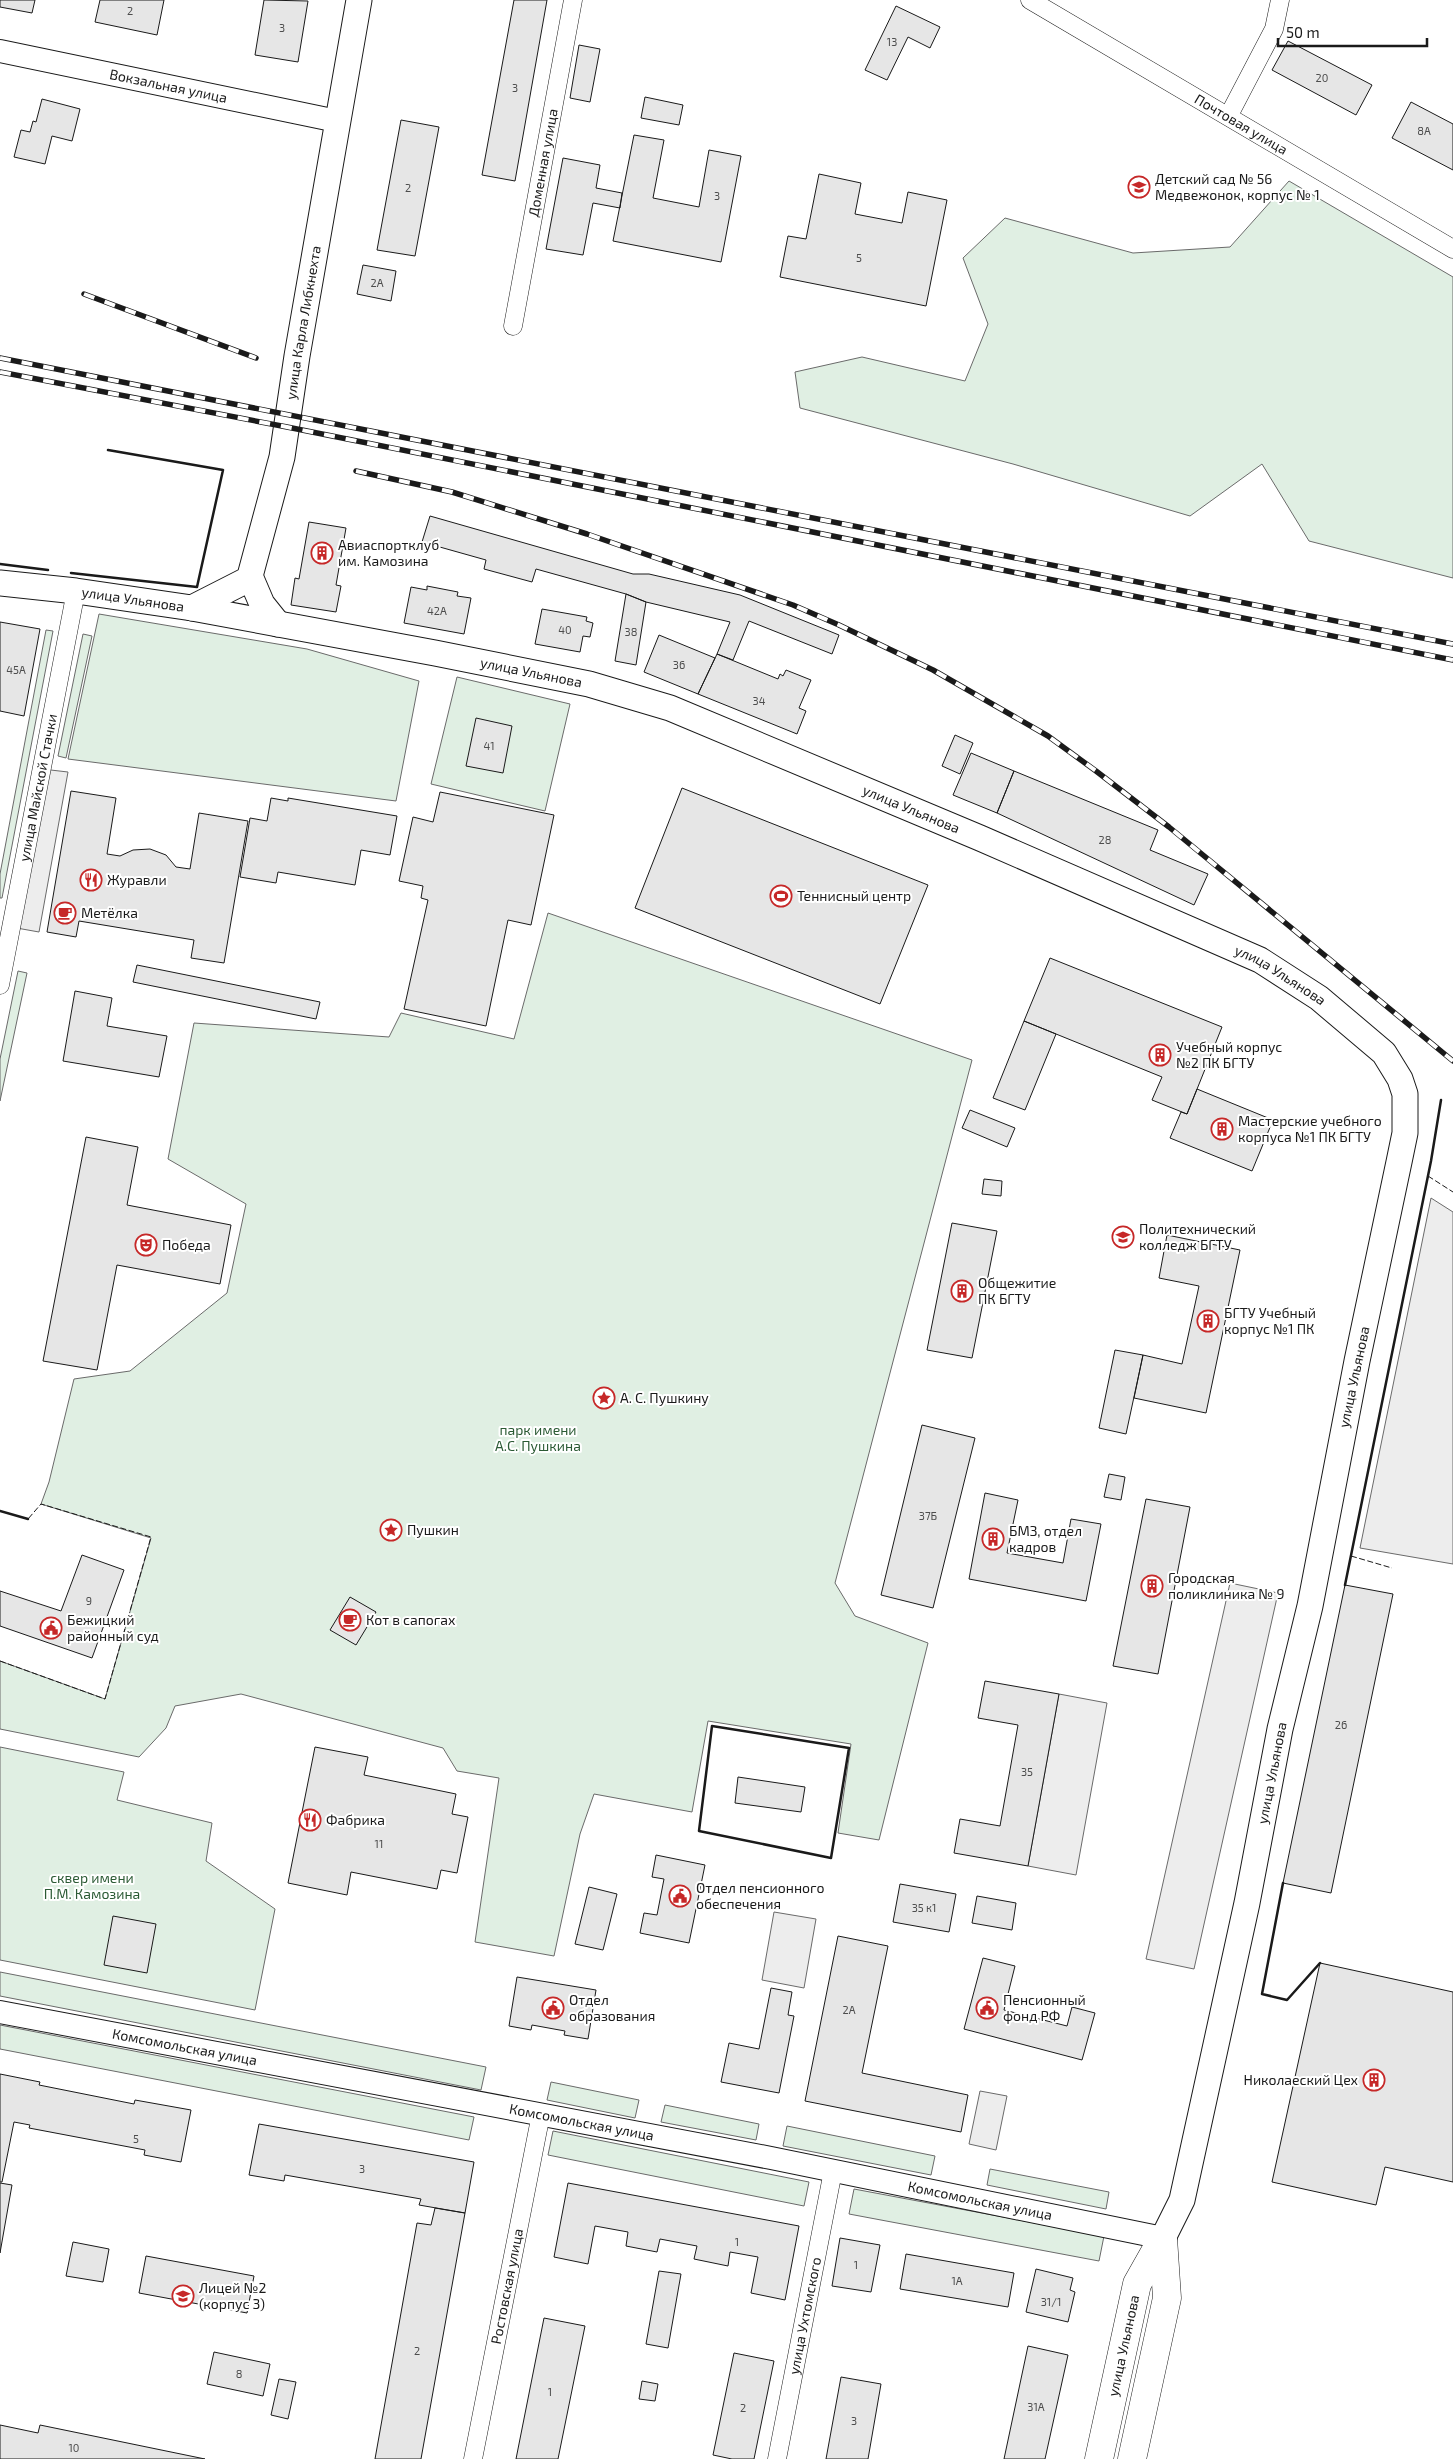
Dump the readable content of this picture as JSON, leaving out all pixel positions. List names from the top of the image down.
{
  "streets": {
    "main road": ["улица Карла Либкнехта", "улица Ульянова"],
    "street": [
      "Вокзальная улица",
      "Почтовая улица",
      "Доменная улица",
      "улица Майской Стачки",
      "Комсомольская улица",
      "Ростовская улица",
      "улица Ухтомского"
    ]
  },
  "crossings": [
    ["Вокзальная улица", "улица Карла Либкнехта"],
    ["улица Ульянова", "улица Майской Стачки"],
    ["улица Ульянова", "Комсомольская улица"],
    ["Комсомольская улица", "Ростовская улица"],
    ["Комсомольская улица", "улица Ухтомского"]
  ],
  "parks": ["парк имени А.С. Пушкина", "сквер имени П.М. Камозина"],
  "places": {
    "school or university": ["Детский сад № 56 Медвежонок, корпус № 1", "Политехнический колледж БГТУ", "Лицей №2 (корпус 3)"],
    "building": [
      "Авиаспортклуб им. Камозина",
      "Учебный корпус №2 ПК БГТУ",
      "Мастерские учебного корпуса №1 ПК БГТУ",
      "Общежитие ПК БГТУ",
      "БГТУ Учебный корпус №1 ПК",
      "БМЗ, отдел кадров",
      "Городская поликлиника № 9",
      "Николаеский Цех"
    ],
    "restaurant": ["Журавли", "Фабрика"],
    "sports": ["Теннисный центр"],
    "cafe": ["Метёлка", "Кот в сапогах"],
    "theatre": ["Победа"],
    "place": ["А. С. Пушкину", "Пушкин"],
    "public building": [
      "Бежицкий районный суд",
      "Отдел пенсионного обеспечения",
      "Отдел образования",
      "Пенсионный фонд РФ"
    ]
  },
  "house_numbers": [
    "2",
    "3",
    "13",
    "20",
    "3",
    "8А",
    "2",
    "3",
    "5",
    "2А",
    "42А",
    "40",
    "38",
    "36",
    "45А",
    "34",
    "41",
    "28",
    "37Б",
    "9",
    "26",
    "35",
    "11",
    "35 к1",
    "2А",
    "5",
    "3",
    "1",
    "1",
    "1А",
    "31/1",
    "2",
    "8",
    "1",
    "31А",
    "2",
    "3",
    "10"
  ],
  "scale_bar": "50 m"
}
